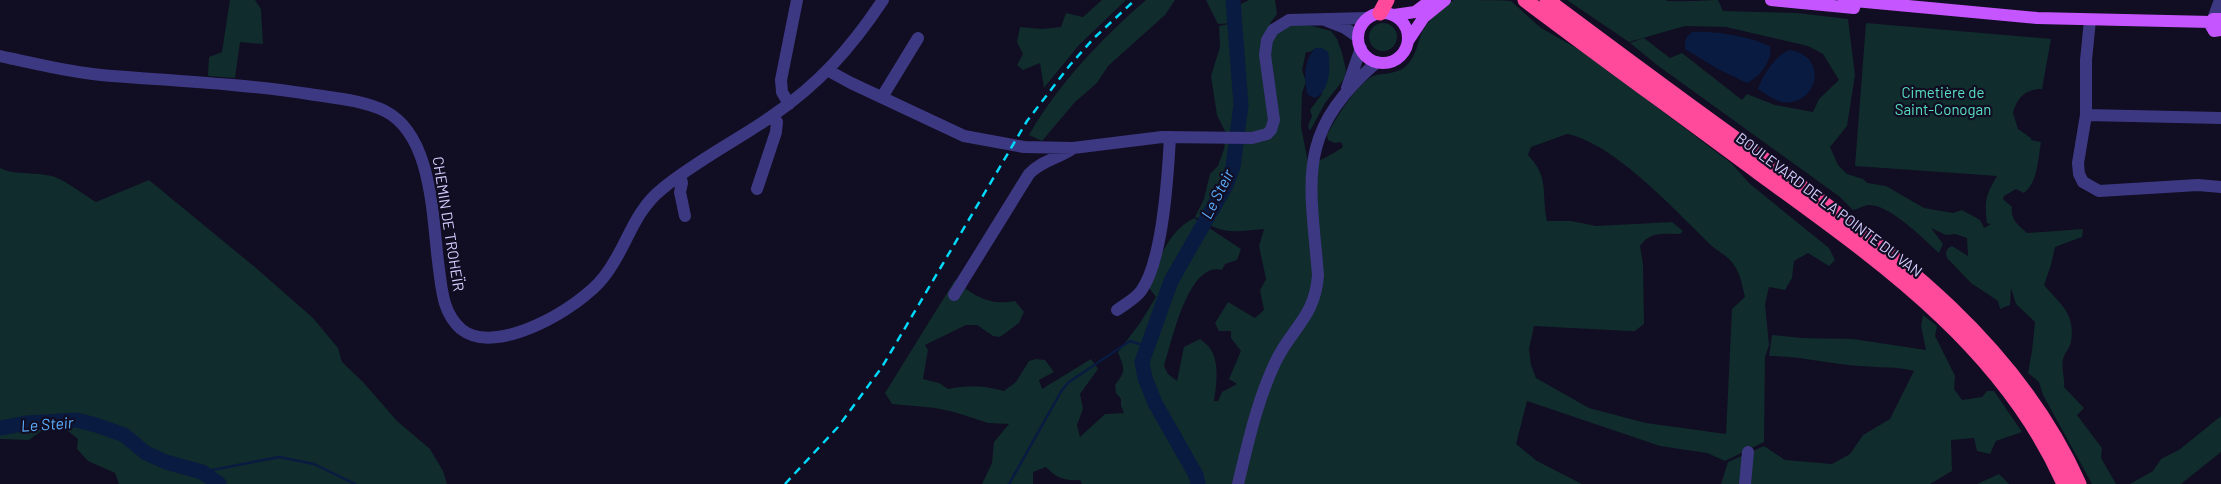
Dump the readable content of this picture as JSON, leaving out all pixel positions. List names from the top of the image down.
{
  "streets": {
    "highway": ["BOULEVARD DE LA POINTE DU VAN"],
    "street": ["CHEMIN DE TROHEÏR"]
  },
  "water": ["Le Steir"],
  "parks": ["Cimetière de Saint-Conogan"]
}
